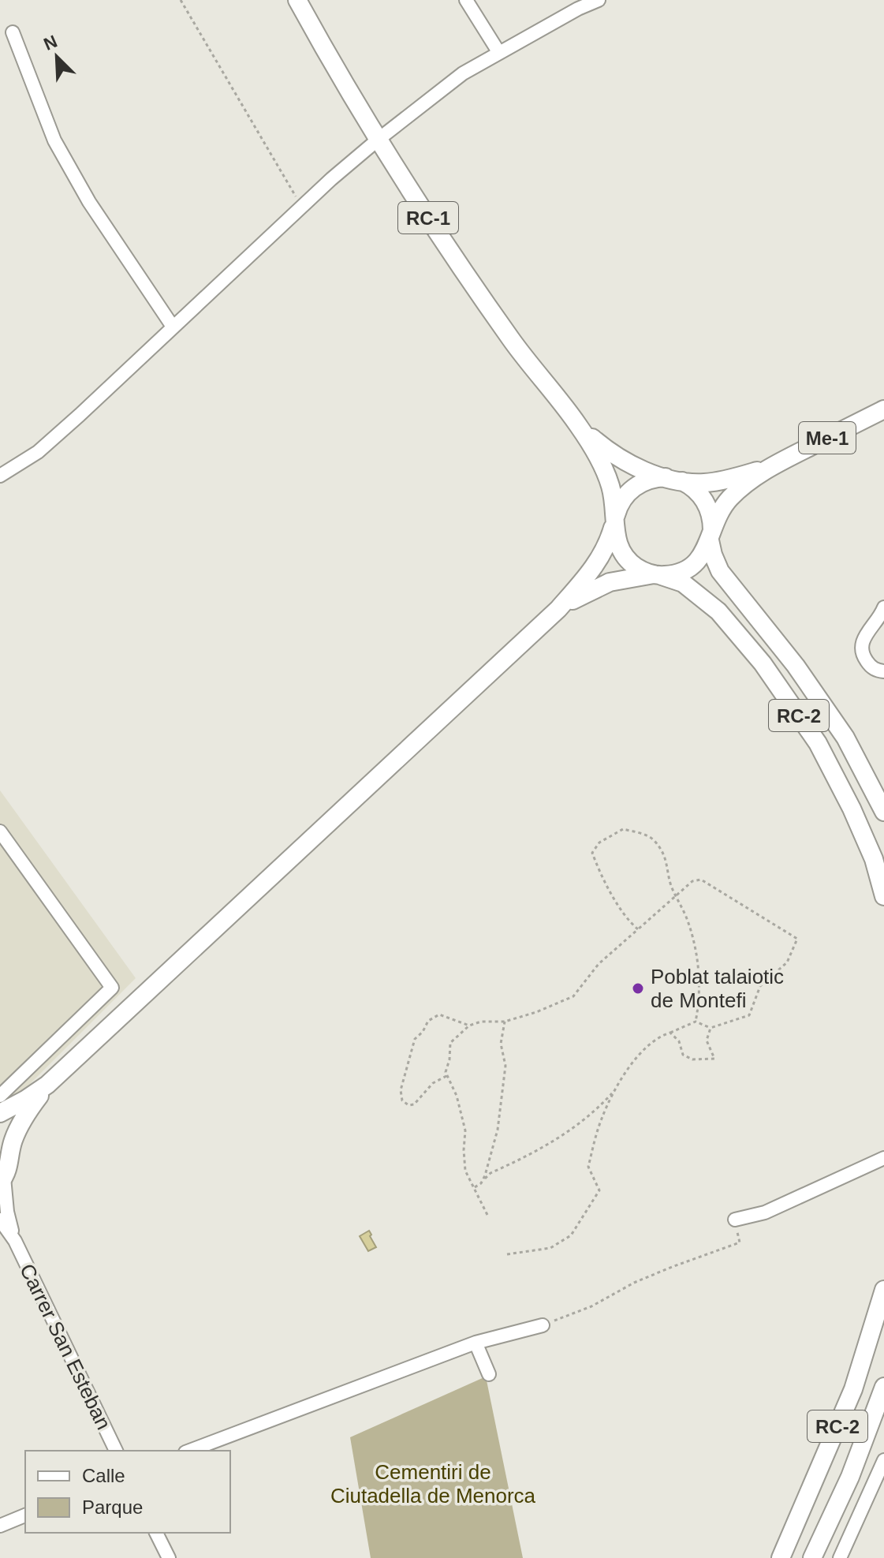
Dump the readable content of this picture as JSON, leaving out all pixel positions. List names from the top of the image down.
{
  "streets": {
    "main road": ["RC-1", "Me-1", "RC-2"],
    "street": ["Carrer San Esteban"]
  },
  "crossings": [
    ["RC-1", "Me-1"],
    ["RC-1", "RC-2"],
    ["Me-1", "RC-2"],
    ["Me-1", "Carrer San Esteban"]
  ],
  "parks": ["Cementiri de Ciutadella de Menorca"],
  "places": ["Poblat talaiotic de Montefi"],
  "legend": ["Calle", "Parque"],
  "north": "top left"
}
